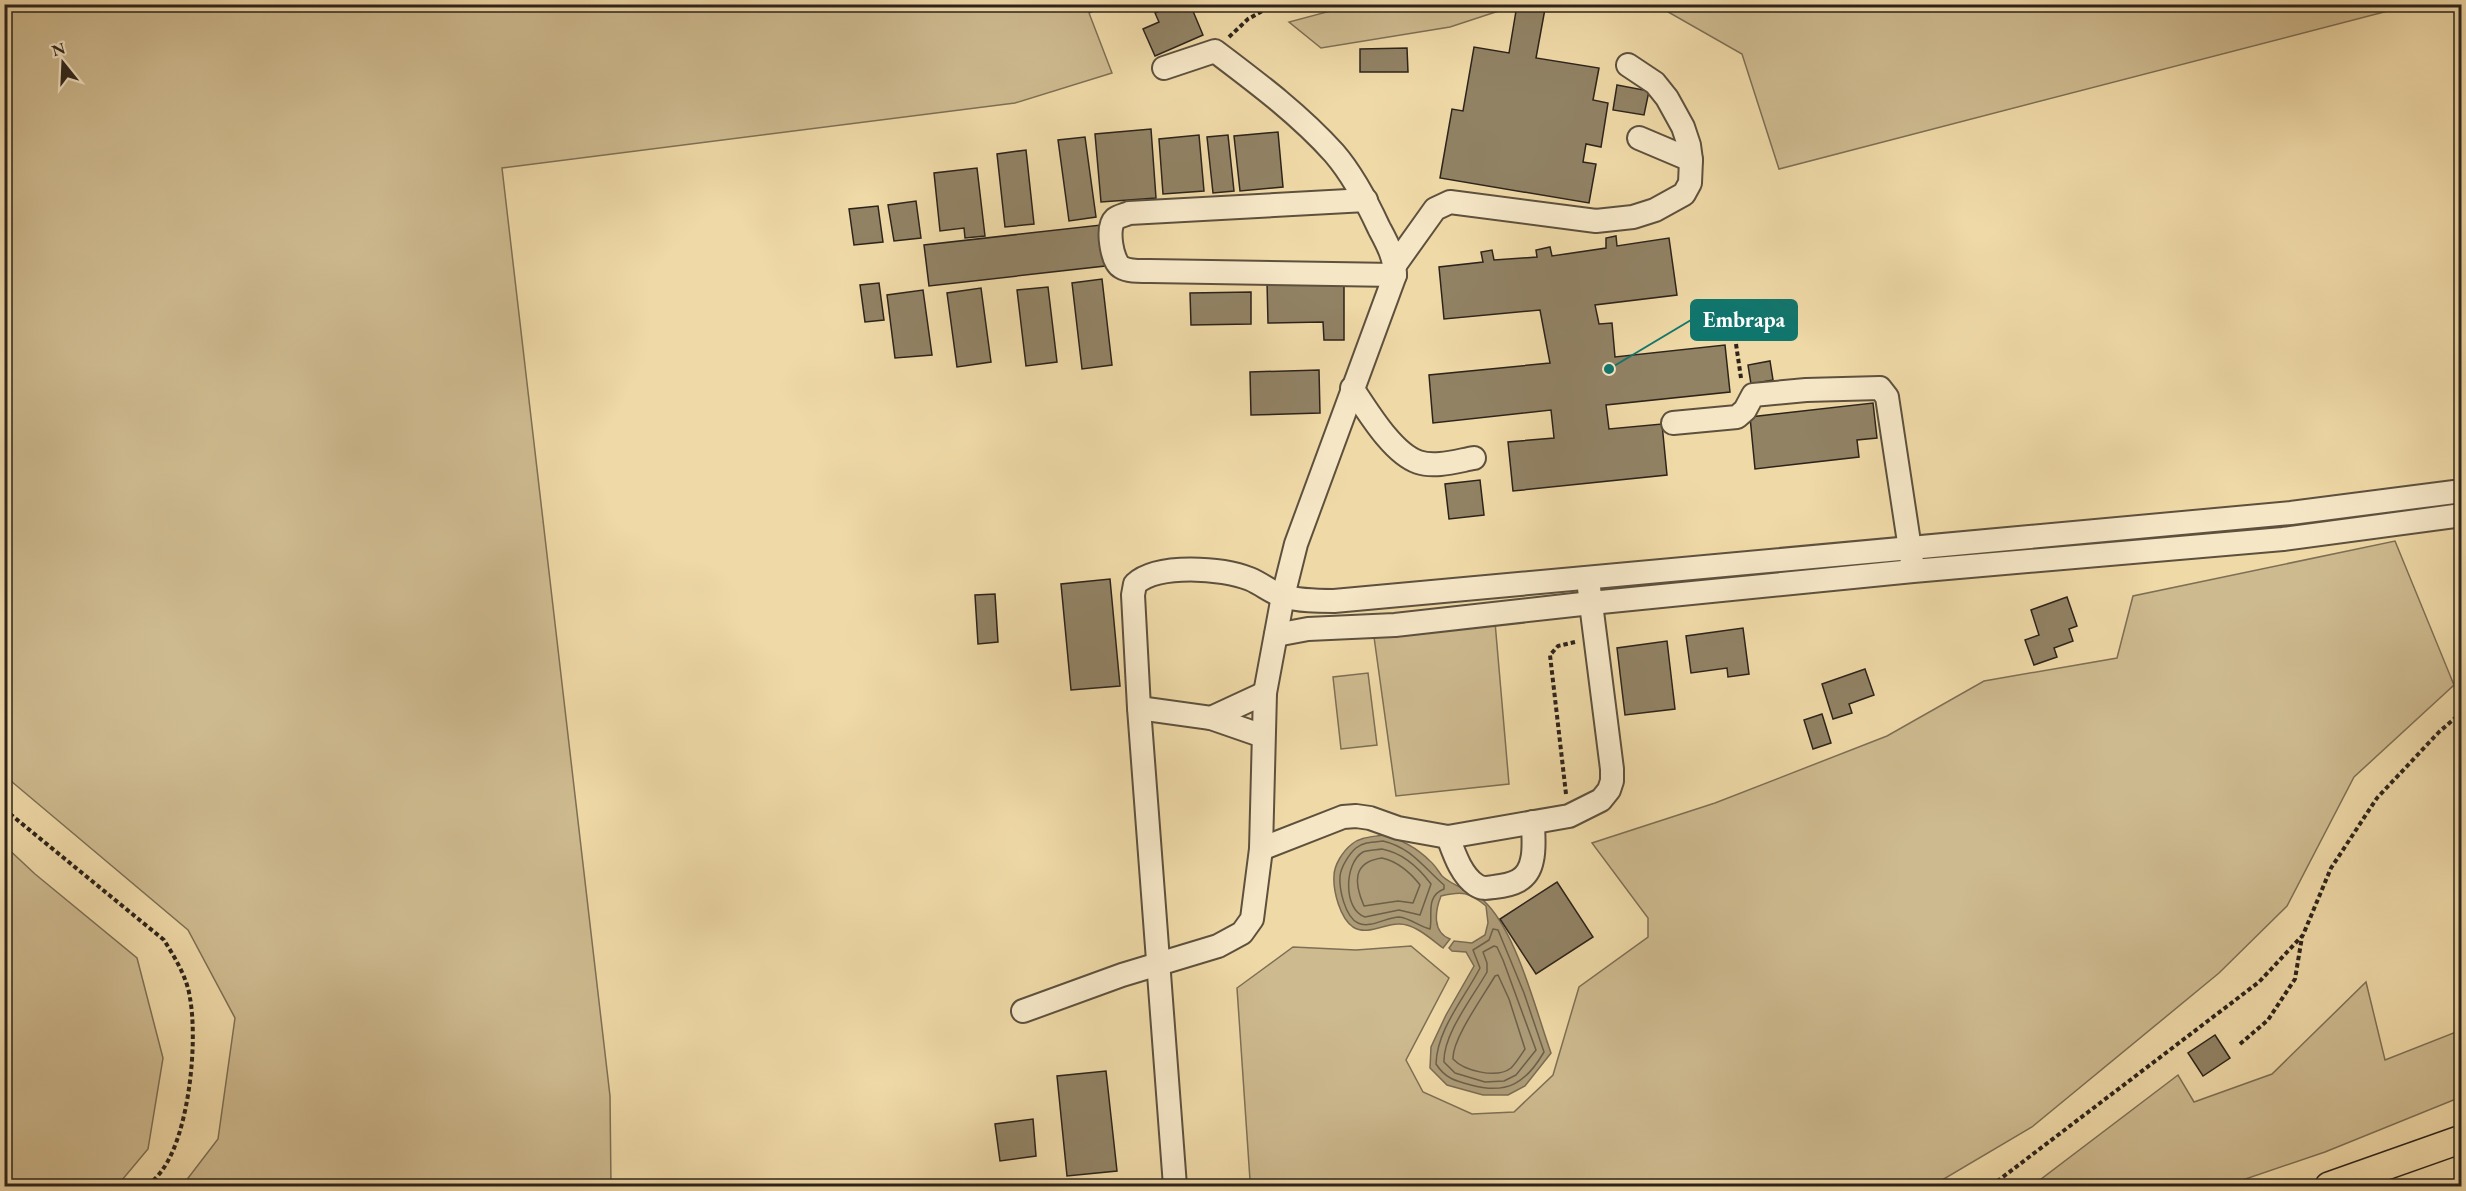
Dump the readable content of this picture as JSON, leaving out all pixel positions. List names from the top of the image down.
{
  "places": ["Embrapa"],
  "north": "top"
}
